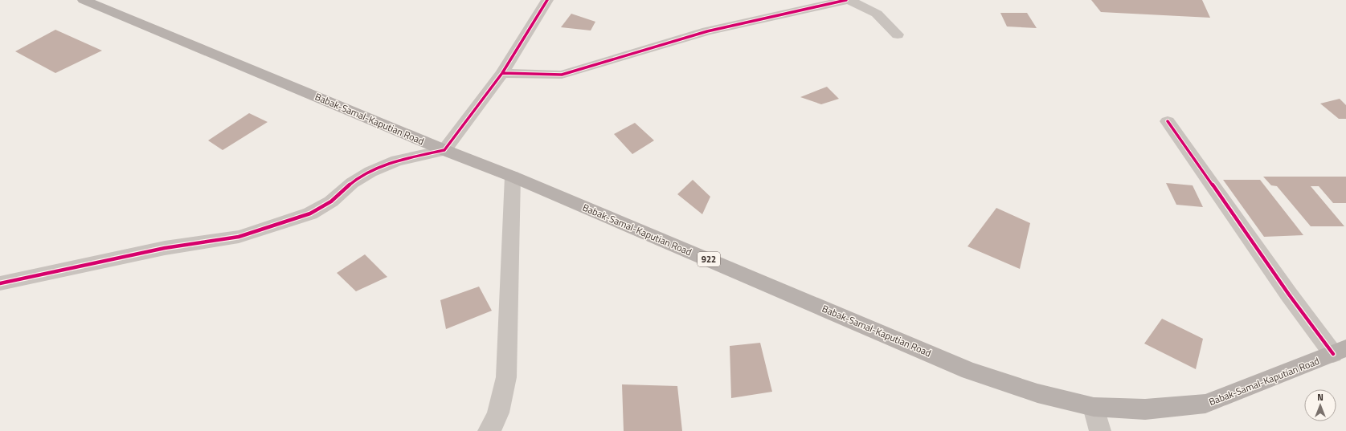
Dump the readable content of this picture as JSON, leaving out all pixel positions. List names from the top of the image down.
{
  "streets": {
    "main road": ["Babak-Samal-Kaputian Road", "922"]
  },
  "north": "top"
}
